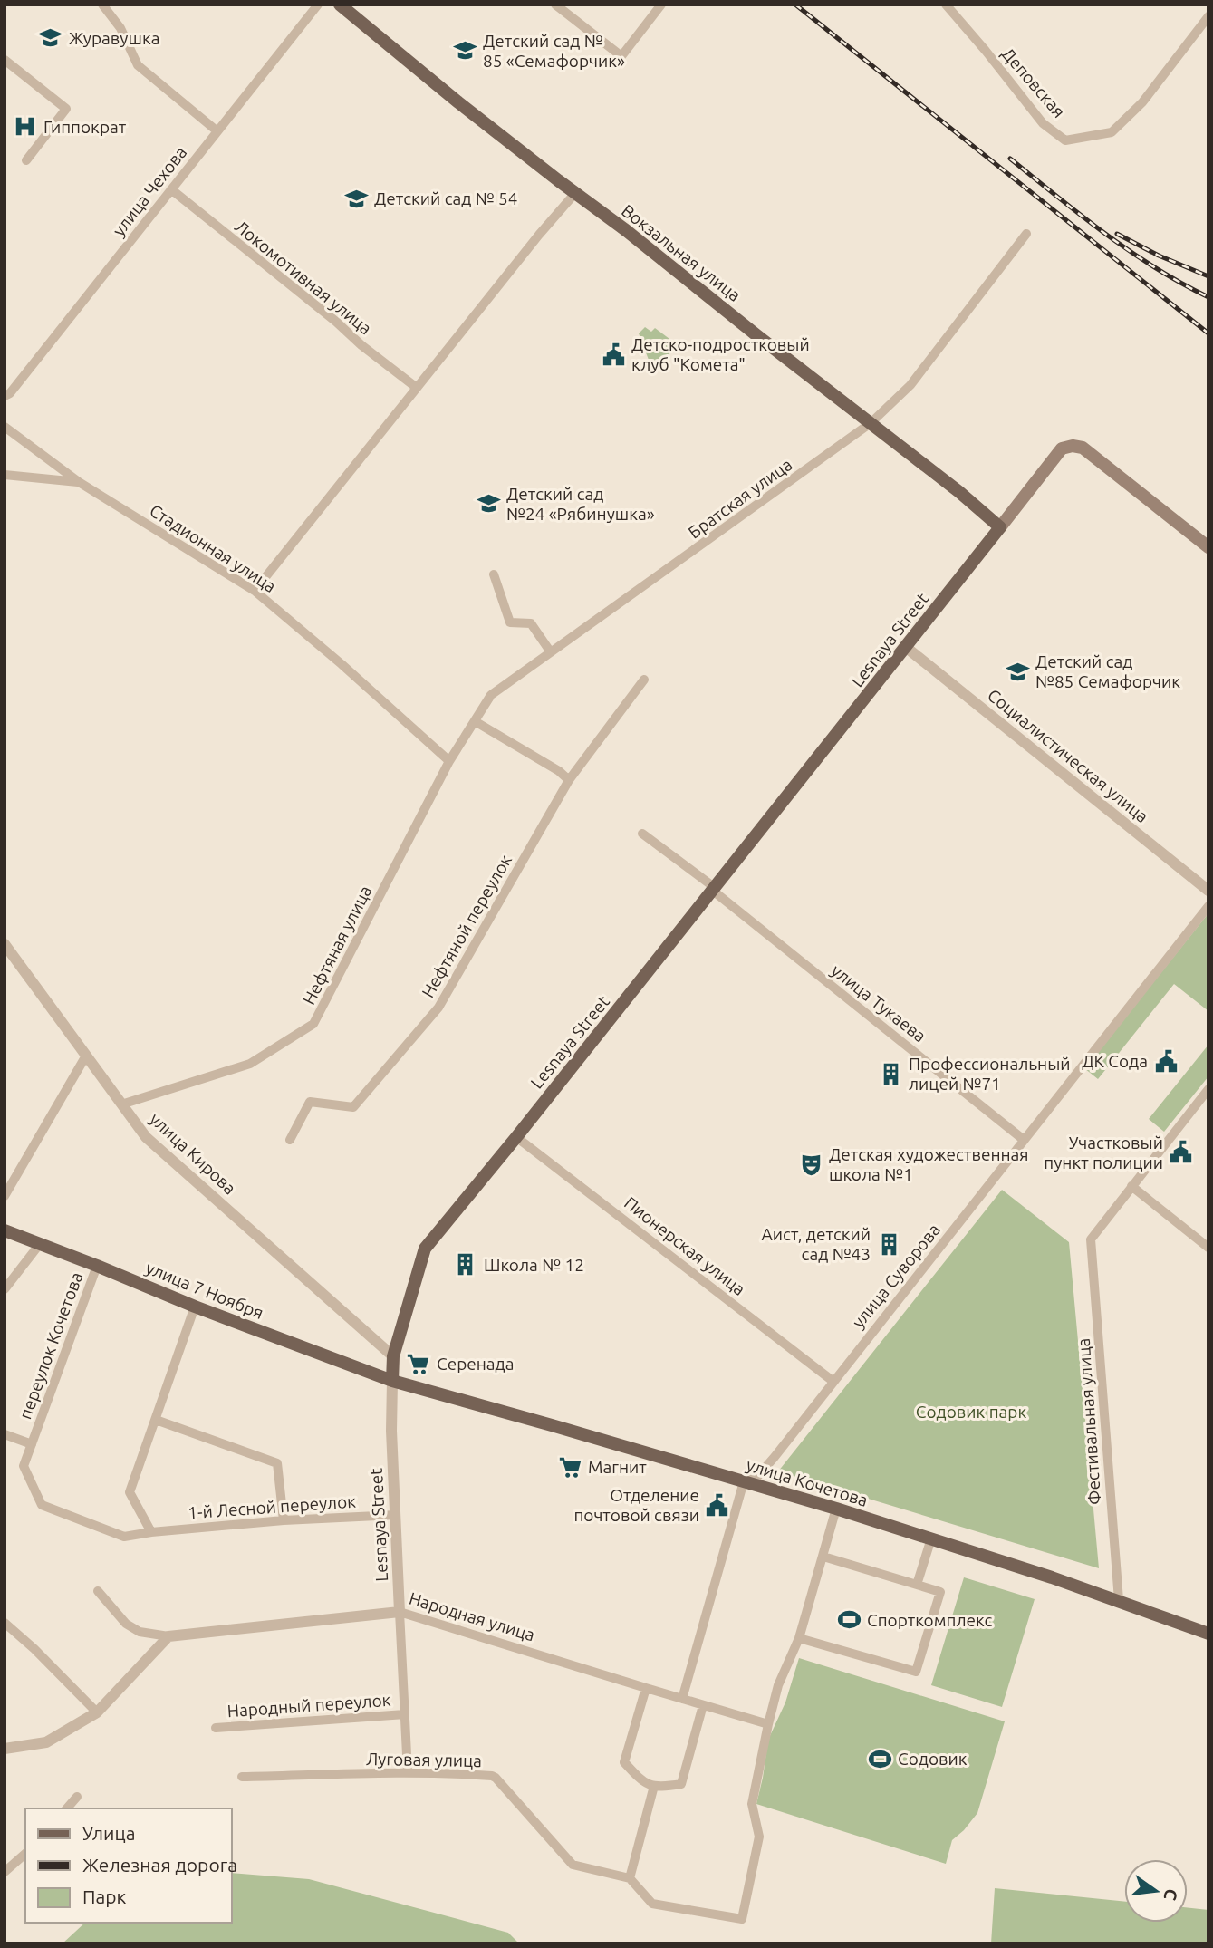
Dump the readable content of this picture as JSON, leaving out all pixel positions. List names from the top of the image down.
{
  "streets": {
    "main road": [
      "Вокзальная улица",
      "Lesnaya Street",
      "улица 7 Ноября",
      "улица Кочетова"
    ],
    "street": [
      "Деповская",
      "улица Чехова",
      "Локомотивная улица",
      "Братская улица",
      "Стадионная улица",
      "Социалистическая улица",
      "Нефтяной переулок",
      "Нефтяная улица",
      "улица Тукаева",
      "улица Кирова",
      "Пионерская улица",
      "улица Суворова",
      "переулок Кочетова",
      "Фестивальная улица",
      "1-й Лесной переулок",
      "Народная улица",
      "Народный переулок",
      "Луговая улица"
    ]
  },
  "crossings": [
    ["улица Чехова", "Локомотивная улица"],
    ["Вокзальная улица", "Братская улица"],
    ["Вокзальная улица", "Lesnaya Street"],
    ["Братская улица", "Стадионная улица"],
    ["Братская улица", "Нефтяная улица"],
    ["Стадионная улица", "Нефтяная улица"],
    ["Lesnaya Street", "Социалистическая улица"],
    ["Lesnaya Street", "улица Тукаева"],
    ["Lesnaya Street", "улица Кирова"],
    ["Lesnaya Street", "Пионерская улица"],
    ["Lesnaya Street", "улица 7 Ноября"],
    ["Lesnaya Street", "улица Кочетова"],
    ["Lesnaya Street", "1-й Лесной переулок"],
    ["Lesnaya Street", "Народная улица"],
    ["Lesnaya Street", "Народный переулок"],
    ["Lesnaya Street", "Луговая улица"],
    ["Нефтяная улица", "улица Кирова"],
    ["улица Тукаева", "улица Суворова"],
    ["Пионерская улица", "улица Суворова"],
    ["улица Суворова", "улица Кочетова"],
    ["улица Суворова", "Народная улица"],
    ["улица 7 Ноября", "переулок Кочетова"],
    ["улица 7 Ноября", "улица Кочетова"],
    ["переулок Кочетова", "1-й Лесной переулок"],
    ["Фестивальная улица", "улица Кочетова"]
  ],
  "parks": ["Содовик парк"],
  "places": {
    "school or university": [
      "Журавушка",
      "Детский сад № 85 «Семафорчик»",
      "Детский сад № 54",
      "Детский сад №24 «Рябинушка»",
      "Детский сад №85 Семафорчик"
    ],
    "hospital": ["Гиппократ"],
    "public building": [
      "Детско-подростковый клуб \"Комета\"",
      "ДК Сода",
      "Участковый пункт полиции",
      "Отделение почтовой связи"
    ],
    "building": ["Профессиональный лицей №71", "Аист, детский сад №43", "Школа № 12"],
    "theatre": ["Детская художественная школа №1"],
    "supermarket": ["Серенада", "Магнит"],
    "sports": ["Спорткомплекс", "Содовик"]
  },
  "legend": ["Улица", "Железная дорога", "Парк"],
  "north": "right"
}
